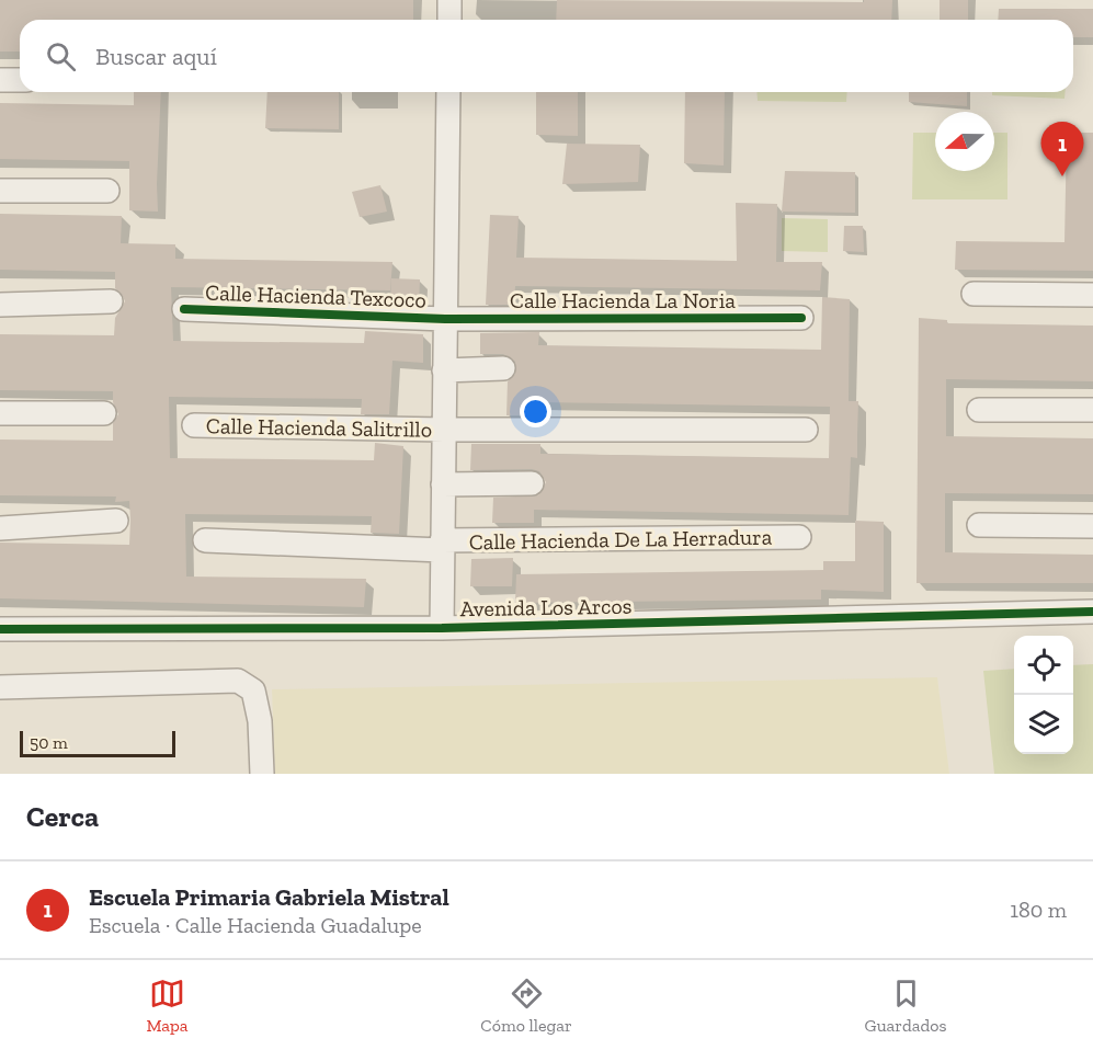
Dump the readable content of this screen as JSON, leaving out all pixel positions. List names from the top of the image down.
{
  "streets": {
    "street": [
      "Calle Hacienda Texcoco",
      "Calle Hacienda La Noria",
      "Calle Hacienda Salitrillo",
      "Calle Hacienda De La Herradura",
      "Avenida Los Arcos"
    ]
  },
  "crossings": [
    ["Calle Hacienda Texcoco", "Calle Hacienda La Noria"]
  ],
  "scale_bar": "50 m",
  "north": "left",
  "page": {
    "search": "Buscar aquí",
    "pins": "1",
    "scale": "50 m",
    "heading": "Cerca",
    "list": [
      {
        "mark": "1",
        "name": "Escuela Primaria Gabriela Mistral",
        "note": "Escuela · Calle Hacienda Guadalupe",
        "value": "180 m"
      }
    ],
    "nav": ["Mapa", "Cómo llegar", "Guardados"]
  }
}
